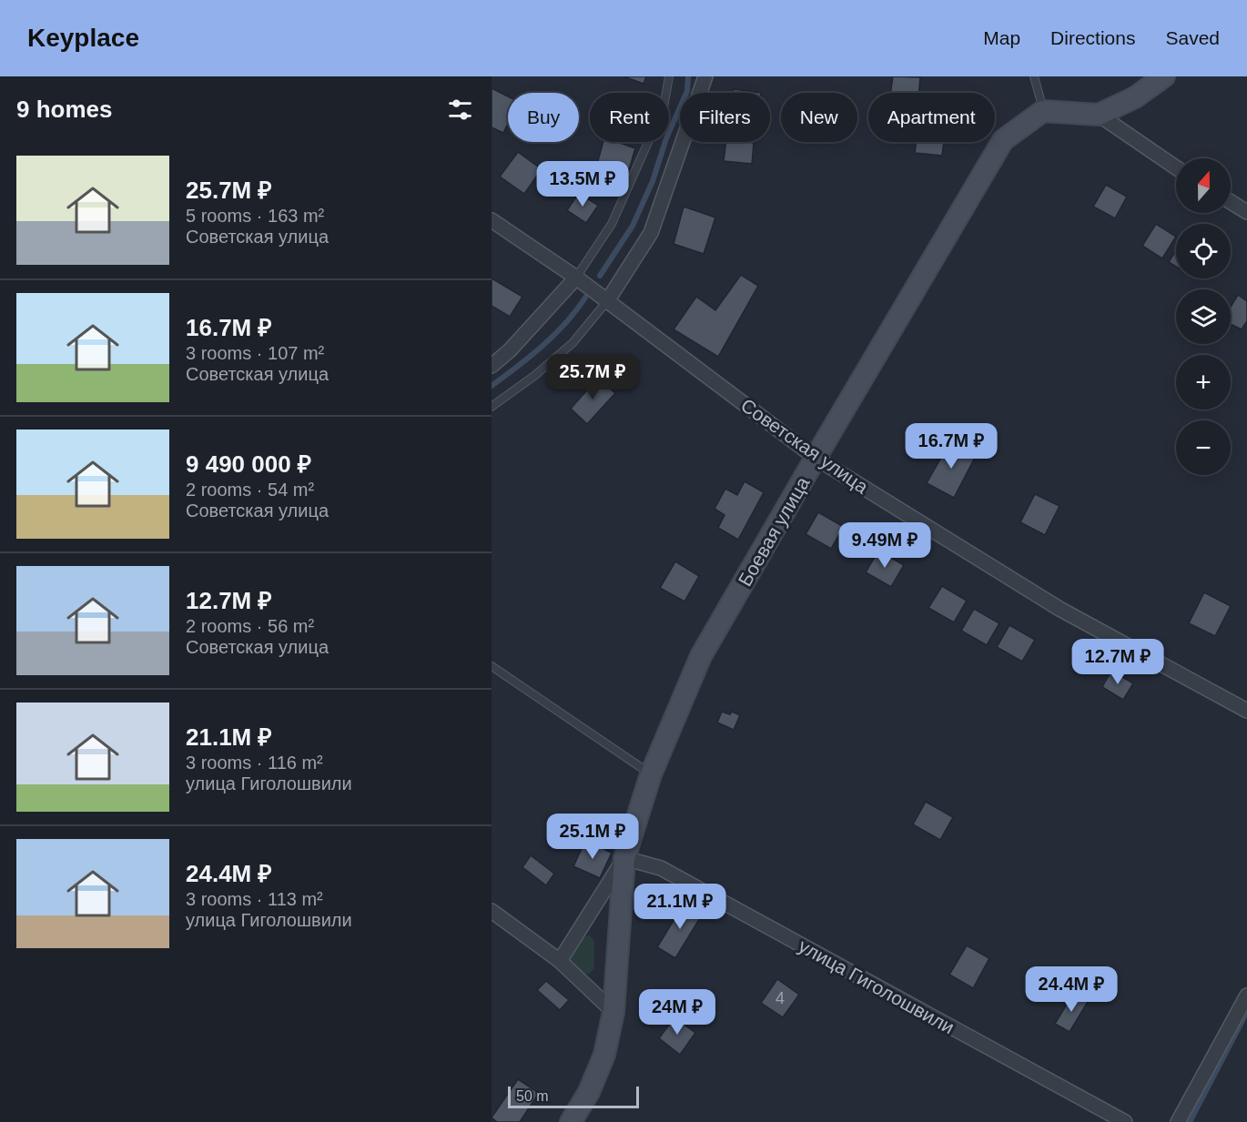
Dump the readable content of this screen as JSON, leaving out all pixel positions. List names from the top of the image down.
{
  "streets": {
    "street": ["Советская улица", "Боевая улица", "улица Гиголошвили"]
  },
  "crossings": [
    ["Советская улица", "Боевая улица"],
    ["Боевая улица", "улица Гиголошвили"]
  ],
  "house_numbers": ["4"],
  "scale_bar": "50 m",
  "north": "top",
  "page": {
    "header": "Keyplace",
    "nav": ["Map", "Directions", "Saved"],
    "heading": "9 homes",
    "chip": [
      "Buy",
      "Rent",
      "Filters",
      "New",
      "Apartment"
    ],
    "list": [
      {
        "name": "25.7M ₽",
        "note": "5 rooms · 163 m² · Советская улица"
      },
      {
        "name": "16.7M ₽",
        "note": "3 rooms · 107 m² · Советская улица"
      },
      {
        "name": "9 490 000 ₽",
        "note": "2 rooms · 54 m² · Советская улица"
      },
      {
        "name": "12.7M ₽",
        "note": "2 rooms · 56 m² · Советская улица"
      },
      {
        "name": "21.1M ₽",
        "note": "3 rooms · 116 m² · улица Гиголошвили"
      },
      {
        "name": "24.4M ₽",
        "note": "3 rooms · 113 m² · улица Гиголошвили"
      }
    ],
    "map_buttons": ["+", "−"],
    "price": [
      "13.5M ₽",
      "25.7M ₽",
      "16.7M ₽",
      "9.49M ₽",
      "12.7M ₽",
      "25.1M ₽",
      "21.1M ₽",
      "24.4M ₽",
      "24M ₽"
    ],
    "scale": "50 m"
  }
}
